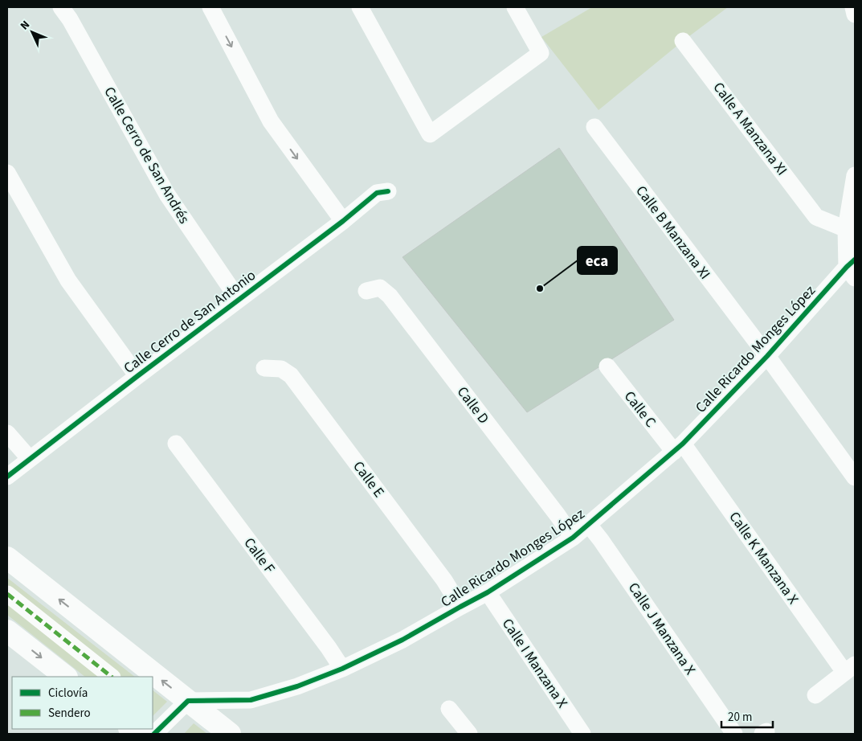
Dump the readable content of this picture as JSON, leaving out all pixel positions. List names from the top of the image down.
{
  "streets": {
    "street": [
      "Calle A Manzana XI",
      "Calle Cerro de San Andrés",
      "Calle B Manzana XI",
      "Calle Cerro de San Antonio",
      "Calle Ricardo Monges López",
      "Calle D",
      "Calle C",
      "Calle E",
      "Calle F",
      "Calle K Manzana X",
      "Calle J Manzana X",
      "Calle I Manzana X"
    ]
  },
  "crossings": [
    ["Calle Cerro de San Andrés", "Calle Cerro de San Antonio"],
    ["Calle B Manzana XI", "Calle Ricardo Monges López"],
    ["Calle Ricardo Monges López", "Calle D"],
    ["Calle Ricardo Monges López", "Calle C"],
    ["Calle Ricardo Monges López", "Calle E"],
    ["Calle Ricardo Monges López", "Calle F"],
    ["Calle Ricardo Monges López", "Calle K Manzana X"],
    ["Calle Ricardo Monges López", "Calle J Manzana X"],
    ["Calle Ricardo Monges López", "Calle I Manzana X"],
    ["Calle C", "Calle K Manzana X"]
  ],
  "places": ["eca"],
  "legend": ["Ciclovía", "Sendero"],
  "scale_bar": "20 m",
  "north": "top left"
}
